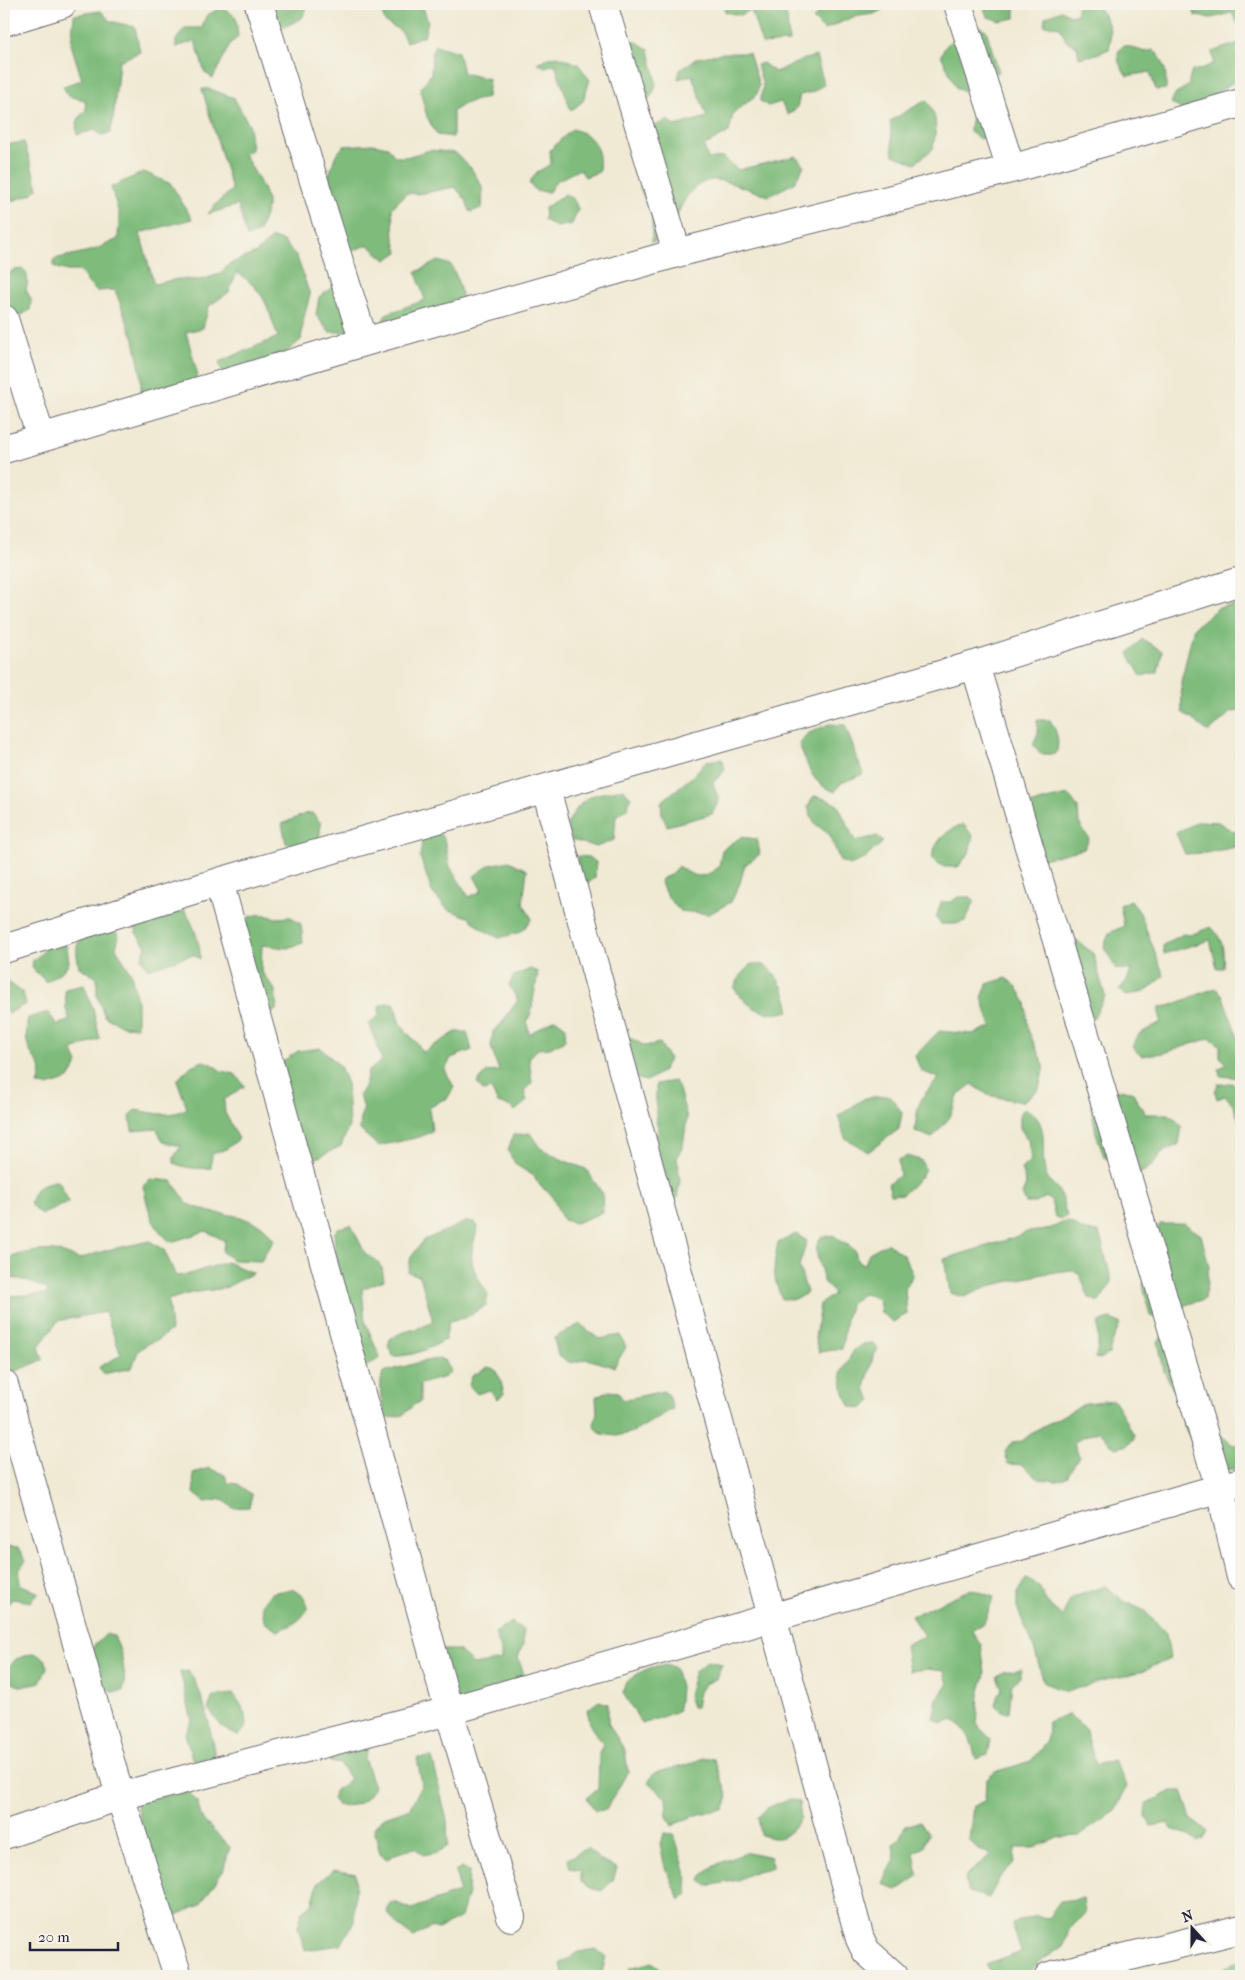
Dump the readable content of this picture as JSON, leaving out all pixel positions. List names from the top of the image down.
{
  "scale_bar": "20 m",
  "north": "top"
}
